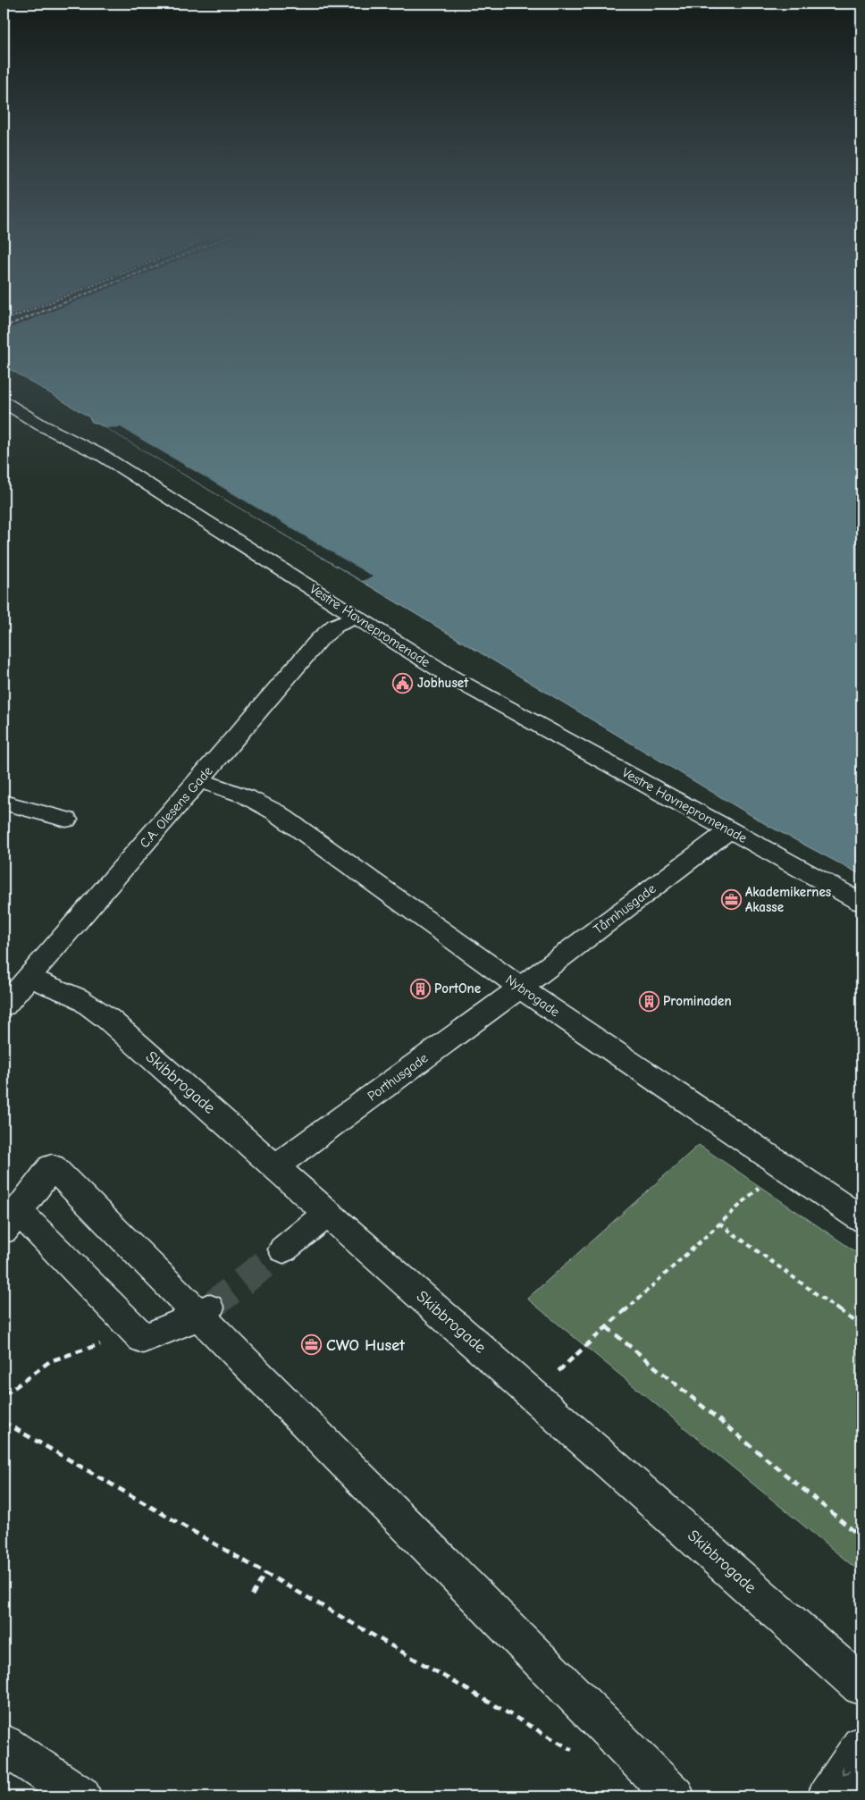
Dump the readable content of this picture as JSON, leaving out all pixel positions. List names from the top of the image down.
{
  "streets": {
    "street": [
      "Vestre Havnepromenade",
      "C.A. Olesens Gade",
      "Tårnhusgade",
      "Nybrogade",
      "Porthusgade",
      "Skibbrogade"
    ]
  },
  "crossings": [
    ["Vestre Havnepromenade", "C.A. Olesens Gade"],
    ["Vestre Havnepromenade", "Tårnhusgade"],
    ["C.A. Olesens Gade", "Nybrogade"],
    ["C.A. Olesens Gade", "Skibbrogade"],
    ["Tårnhusgade", "Nybrogade"],
    ["Tårnhusgade", "Porthusgade"],
    ["Nybrogade", "Porthusgade"],
    ["Porthusgade", "Skibbrogade"]
  ],
  "places": {
    "public building": ["Jobhuset"],
    "office": ["Akademikernes Akasse", "CWO Huset"],
    "building": ["PortOne", "Prominaden"]
  }
}
